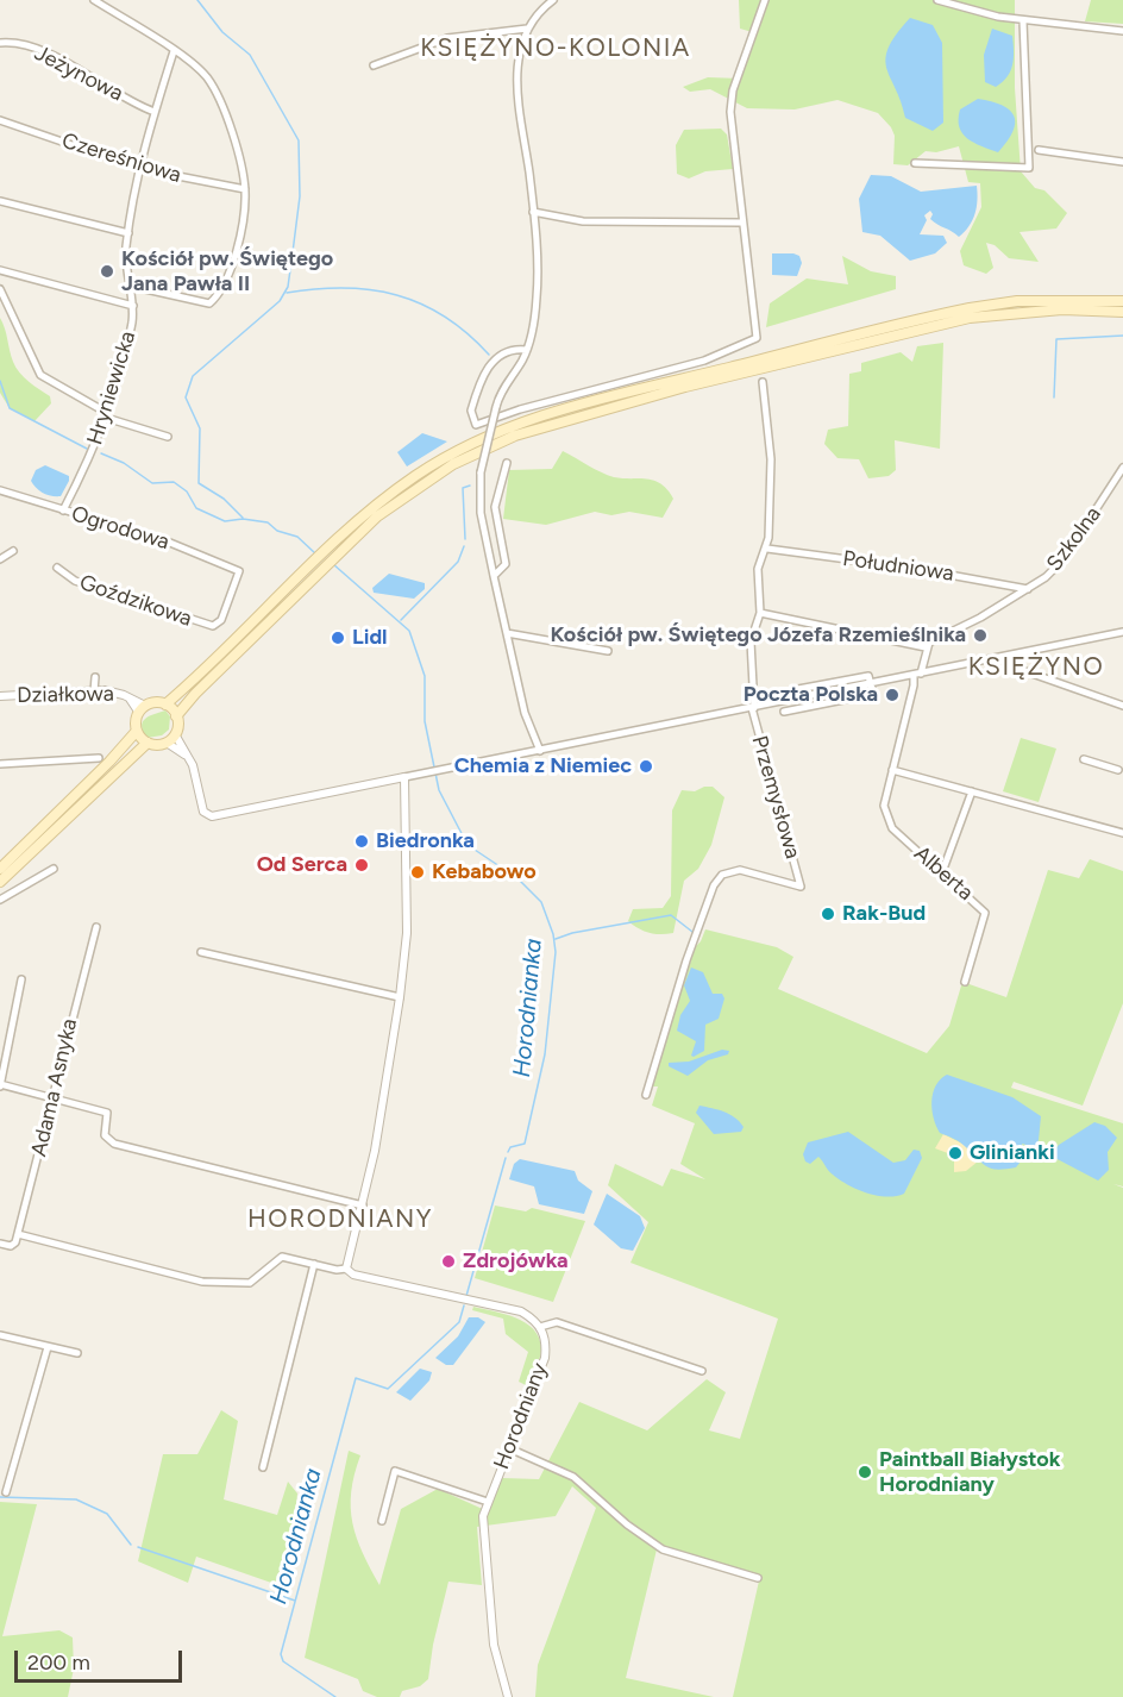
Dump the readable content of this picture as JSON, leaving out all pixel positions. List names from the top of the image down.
{
  "streets": {
    "street": [
      "Jeżynowa",
      "Czereśniowa",
      "Hryniewicka",
      "Ogrodowa",
      "Szkolna",
      "Południowa",
      "Goździkowa",
      "Działkowa",
      "Przemysłowa",
      "Alberta",
      "Adama Asnyka",
      "Horodniany"
    ]
  },
  "crossings": [
    ["Jeżynowa", "Hryniewicka"],
    ["Czereśniowa", "Hryniewicka"],
    ["Hryniewicka", "Ogrodowa"],
    ["Ogrodowa", "Goździkowa"],
    ["Szkolna", "Południowa"],
    ["Południowa", "Przemysłowa"]
  ],
  "districts": ["KSIĘŻYNO-KOLONIA", "KSIĘŻYNO", "HORODNIANY"],
  "water": ["Horodnianka"],
  "places": [
    "Kościół pw. Świętego Jana Pawła II",
    "Kościół pw. Świętego Józefa Rzemieślnika",
    "Lidl",
    "Poczta Polska",
    "Chemia z Niemiec",
    "Biedronka",
    "Od Serca",
    "Kebabowo",
    "Rak-Bud",
    "Glinianki",
    "Zdrojówka",
    "Paintball Białystok Horodniany"
  ],
  "scale_bar": "200 m"
}
